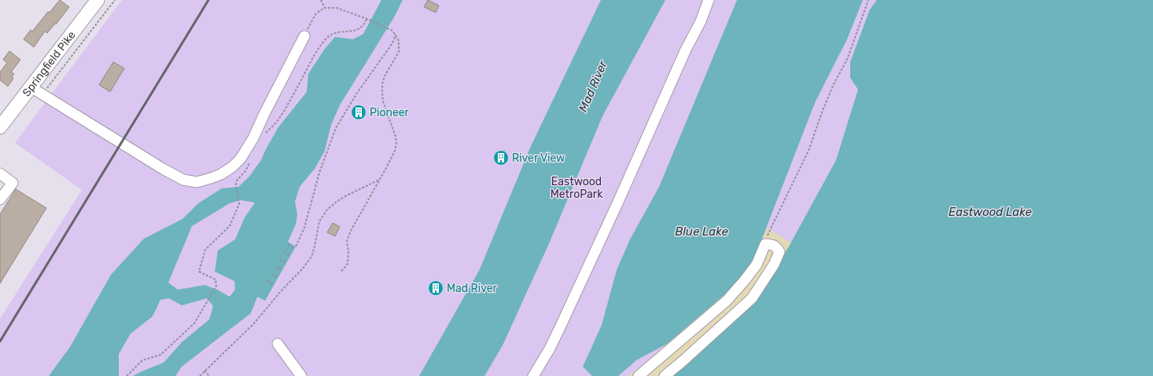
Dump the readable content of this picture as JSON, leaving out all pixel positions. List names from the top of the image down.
{
  "streets": {
    "main road": ["Springfield Pike"]
  },
  "water": ["Mad River", "Eastwood Lake", "Blue Lake"],
  "parks": ["Eastwood MetroPark"],
  "places": {
    "building": ["Pioneer", "River View", "Mad River"]
  }
}
